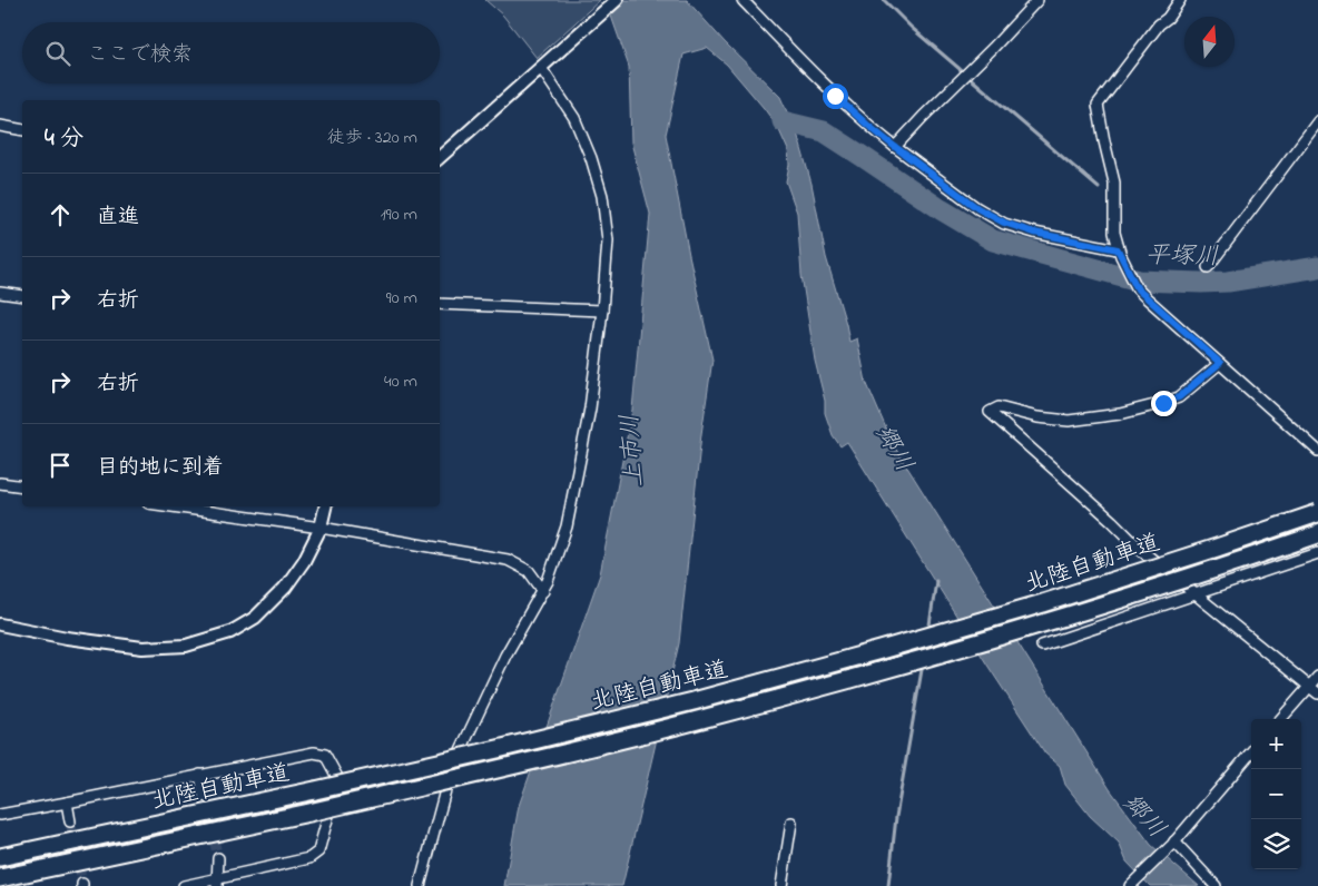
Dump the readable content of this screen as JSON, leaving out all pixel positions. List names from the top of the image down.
{
  "streets": {
    "highway": ["北陸自動車道"]
  },
  "water": ["平塚川", "郷川", "上市川"],
  "north": "top",
  "page": {
    "search": "ここで検索",
    "heading": ["4 分", "徒歩 · 320 m"],
    "list": [
      ["直進", "190 m"],
      ["右折", "90 m"],
      ["右折", "40 m"],
      "目的地に到着"
    ],
    "map_buttons": ["+", "−"]
  }
}
